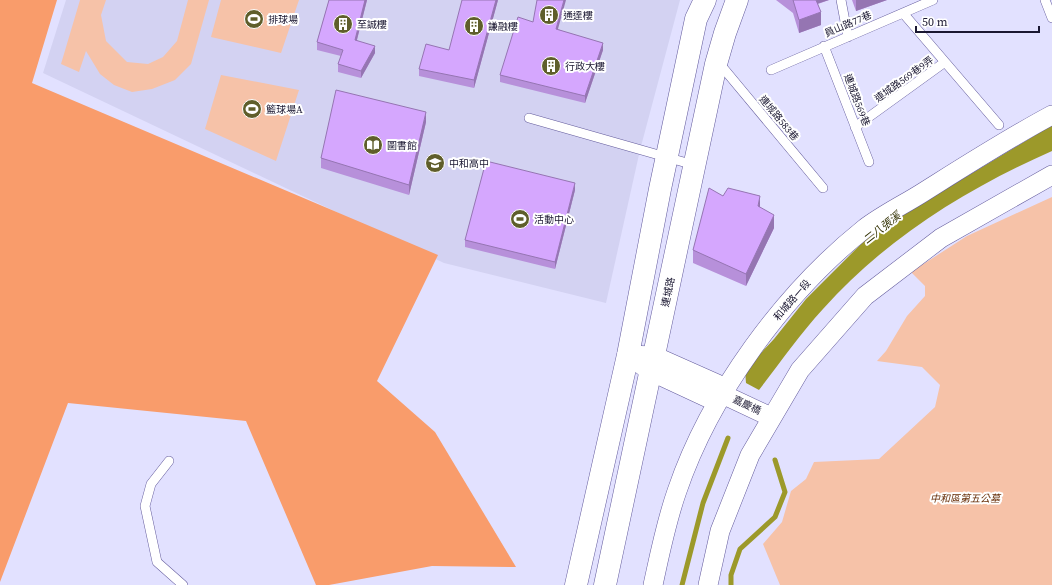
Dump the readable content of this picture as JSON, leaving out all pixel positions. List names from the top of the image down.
{
  "streets": {
    "main road": ["連城路"],
    "street": ["和城路一段", "嘉慶橋"],
    "lane": [
      "員山路77巷",
      "連城路569巷9弄",
      "連城路569巷",
      "連城路583巷"
    ]
  },
  "crossings": [
    ["員山路77巷", "連城路569巷9弄"],
    ["員山路77巷", "連城路569巷"],
    ["連城路569巷9弄", "連城路569巷"],
    ["連城路583巷", "連城路"],
    ["和城路一段", "嘉慶橋"]
  ],
  "water": ["二八張溪"],
  "parks": ["中和區第五公墓"],
  "places": {
    "building": [
      "通達樓",
      "至誠樓",
      "謙融樓",
      "行政大樓"
    ],
    "sports": ["排球場", "籃球場A", "活動中心"],
    "library": ["圖書館"],
    "school or university": ["中和高中"]
  },
  "scale_bar": "50 m"
}
